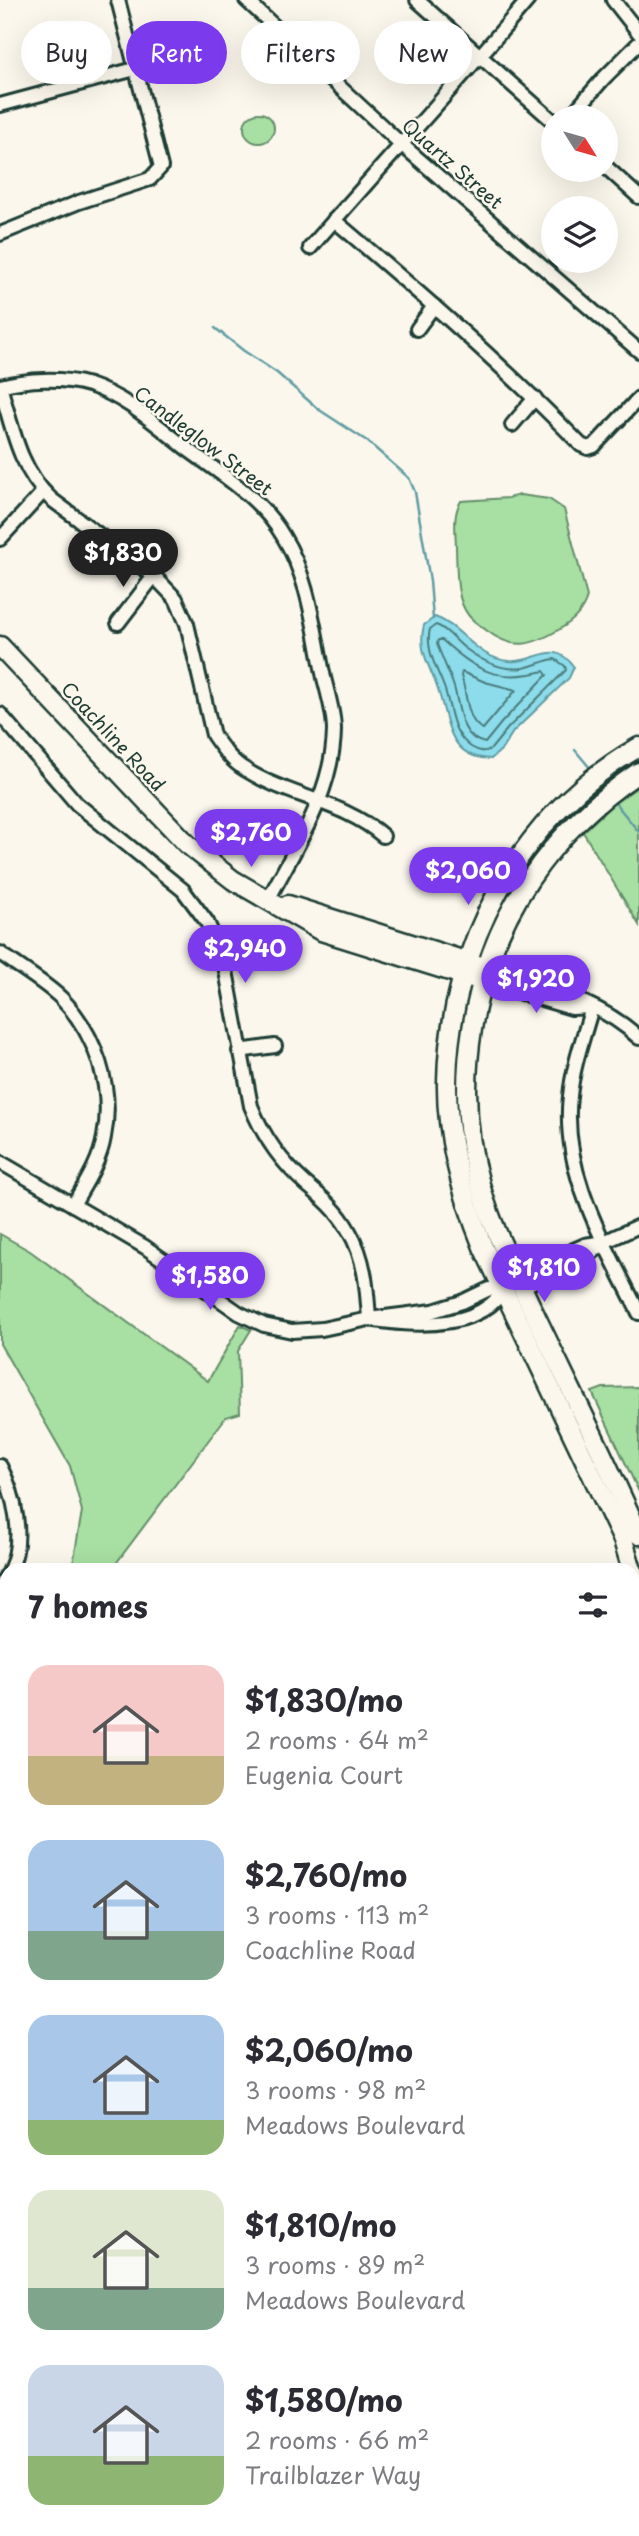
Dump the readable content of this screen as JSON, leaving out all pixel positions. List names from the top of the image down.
{
  "streets": {
    "main road": ["Coachline Road"],
    "street": ["Quartz Street", "Candleglow Street"]
  },
  "crossings": [
    ["Candleglow Street", "Coachline Road"]
  ],
  "north": "bottom right",
  "page": {
    "chip": [
      "Buy",
      "Rent",
      "Filters",
      "New"
    ],
    "price": [
      "$1,830",
      "$2,760",
      "$2,060",
      "$2,940",
      "$1,920",
      "$1,810",
      "$1,580"
    ],
    "heading": "7 homes",
    "list": [
      {
        "name": "$1,830/mo",
        "note": "2 rooms · 64 m² · Eugenia Court"
      },
      {
        "name": "$2,760/mo",
        "note": "3 rooms · 113 m² · Coachline Road"
      },
      {
        "name": "$2,060/mo",
        "note": "3 rooms · 98 m² · Meadows Boulevard"
      },
      {
        "name": "$1,810/mo",
        "note": "3 rooms · 89 m² · Meadows Boulevard"
      },
      {
        "name": "$1,580/mo",
        "note": "2 rooms · 66 m² · Trailblazer Way"
      }
    ]
  }
}
